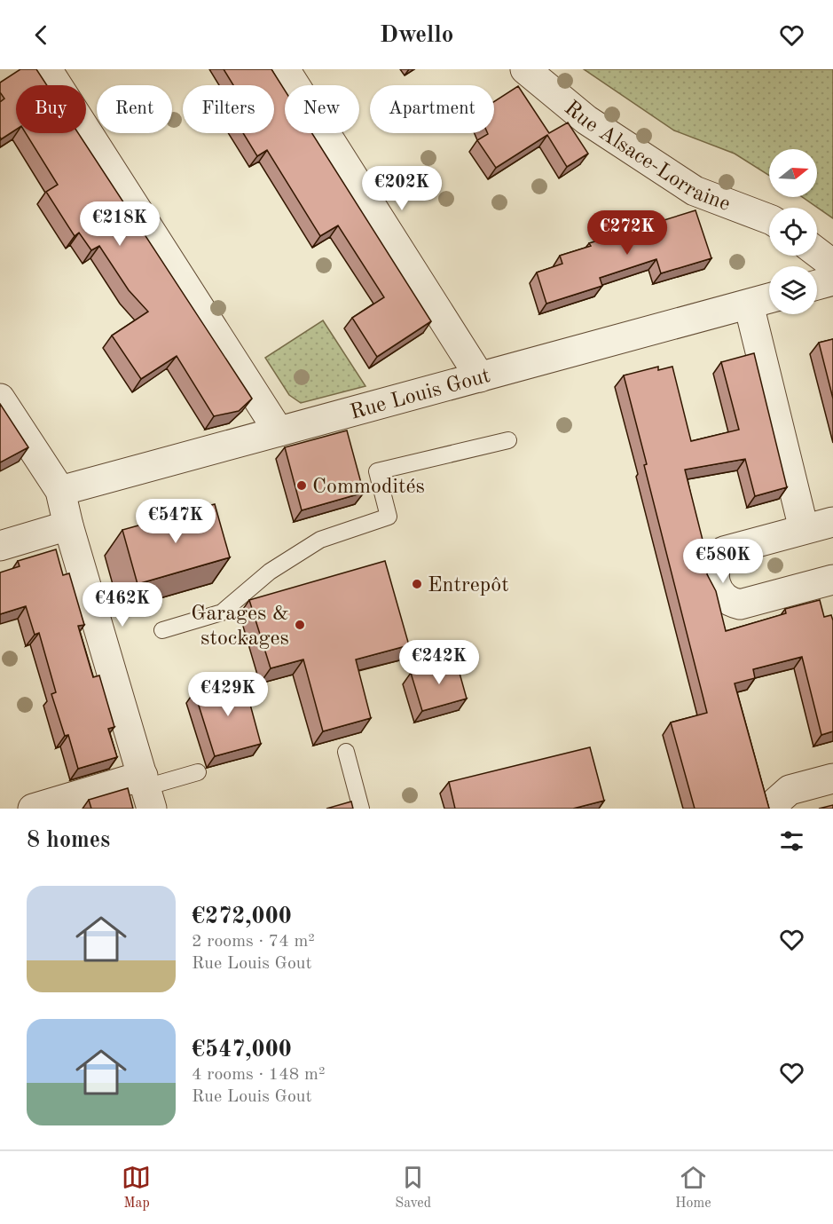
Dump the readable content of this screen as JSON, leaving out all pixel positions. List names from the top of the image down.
{
  "streets": {
    "street": ["Rue Alsace-Lorraine", "Rue Louis Gout"]
  },
  "places": ["Commodités", "Entrepôt", "Garages & stockages"],
  "north": "right",
  "page": {
    "header": "Dwello",
    "chip": [
      "Buy",
      "Rent",
      "Filters",
      "New",
      "Apartment"
    ],
    "price": [
      "€202K",
      "€218K",
      "€272K",
      "€547K",
      "€580K",
      "€462K",
      "€242K",
      "€429K"
    ],
    "heading": "8 homes",
    "list": [
      {
        "name": "€272,000",
        "note": "2 rooms · 74 m² · Rue Louis Gout"
      },
      {
        "name": "€547,000",
        "note": "4 rooms · 148 m² · Rue Louis Gout"
      }
    ],
    "tabs": ["Map", "Saved", "Home"]
  }
}
